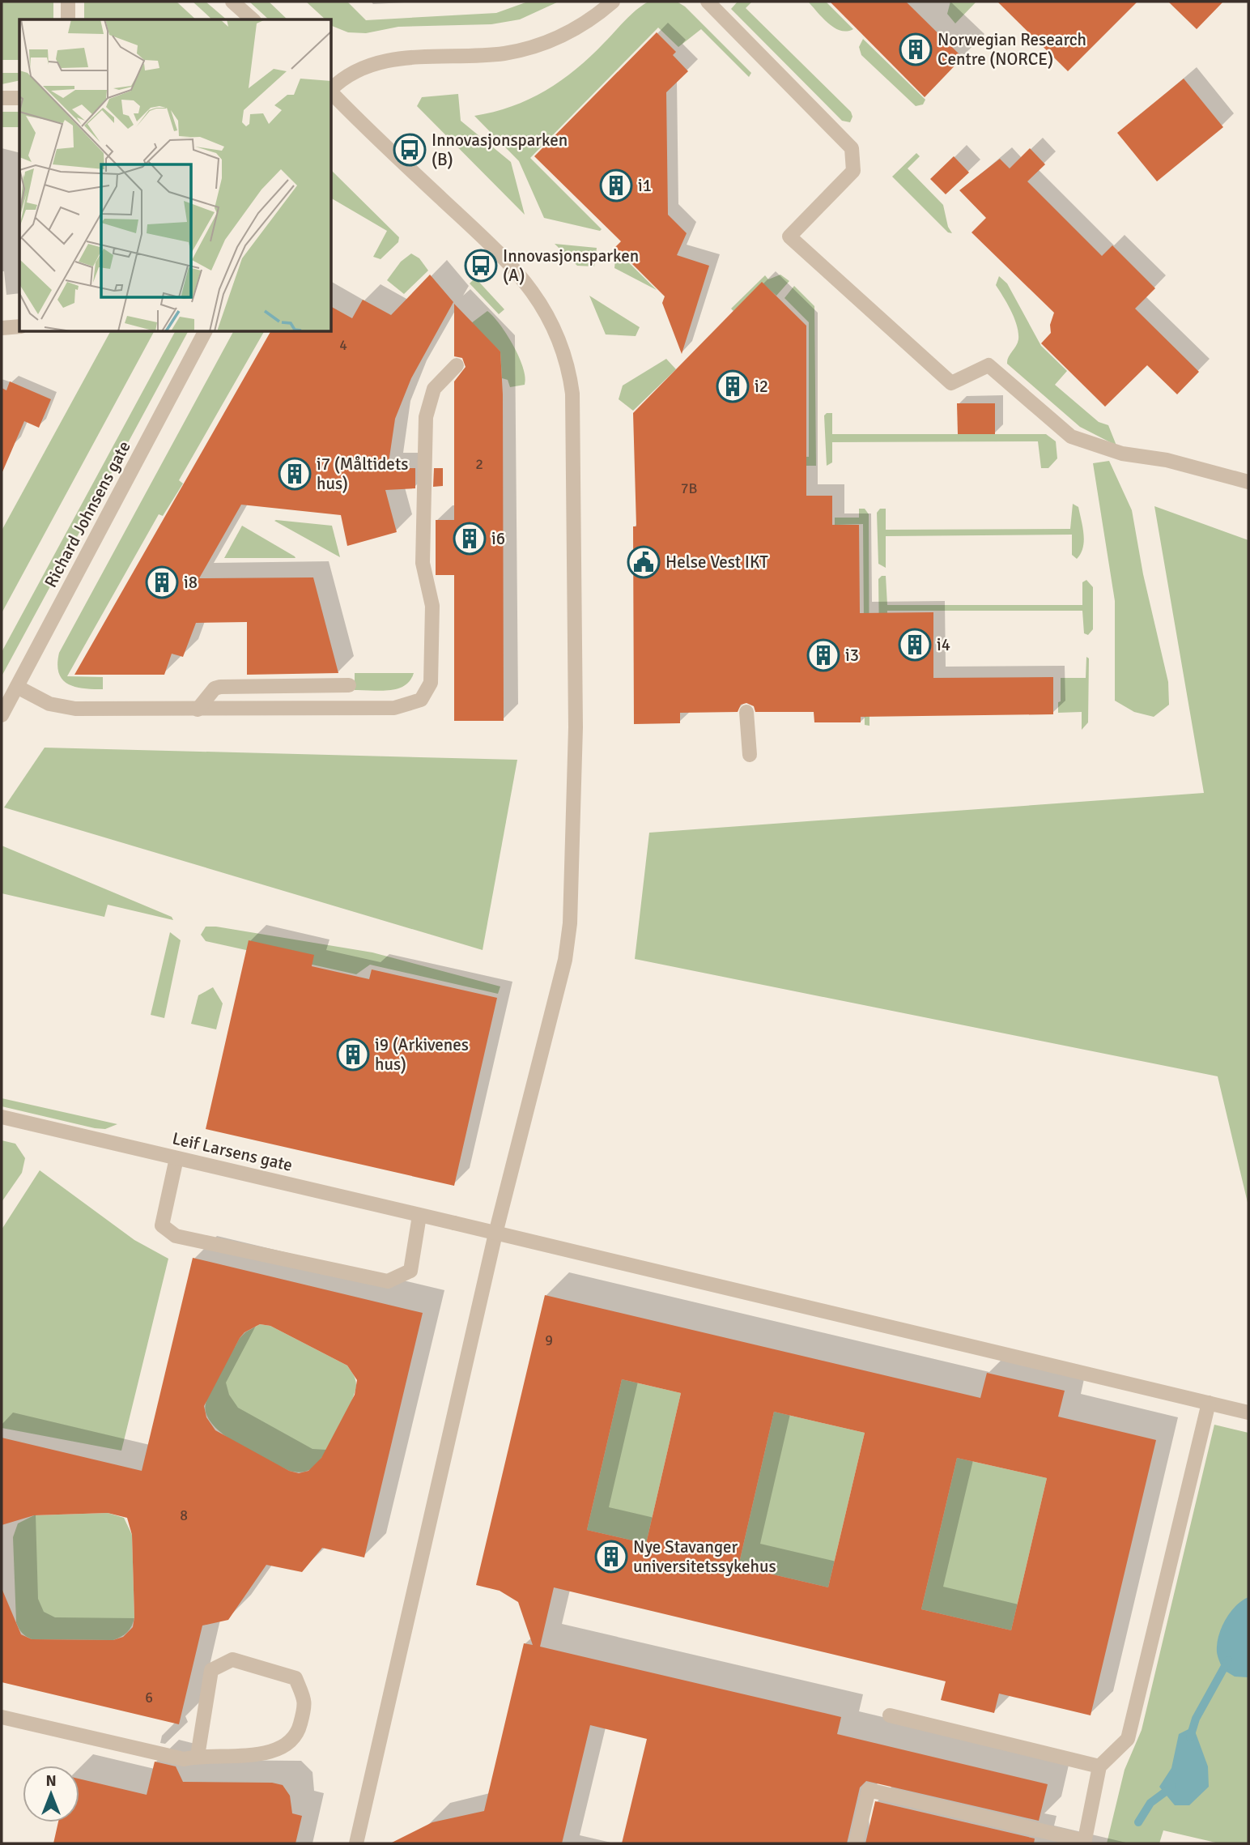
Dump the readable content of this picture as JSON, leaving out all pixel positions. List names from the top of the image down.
{
  "streets": {
    "street": ["Richard Johnsens gate", "Leif Larsens gate"]
  },
  "places": {
    "building": [
      "Norwegian Research Centre (NORCE)",
      "i1",
      "i2",
      "i7 (Måltidets hus)",
      "i6",
      "i8",
      "i4",
      "i3",
      "i9 (Arkivenes hus)",
      "Nye Stavanger universitetssykehus"
    ],
    "bus stop": ["Innovasjonsparken (B)", "Innovasjonsparken (A)"],
    "public building": ["Helse Vest IKT"]
  },
  "house_numbers": [
    "4",
    "2",
    "7B",
    "9",
    "8",
    "6"
  ],
  "north": "top"
}
